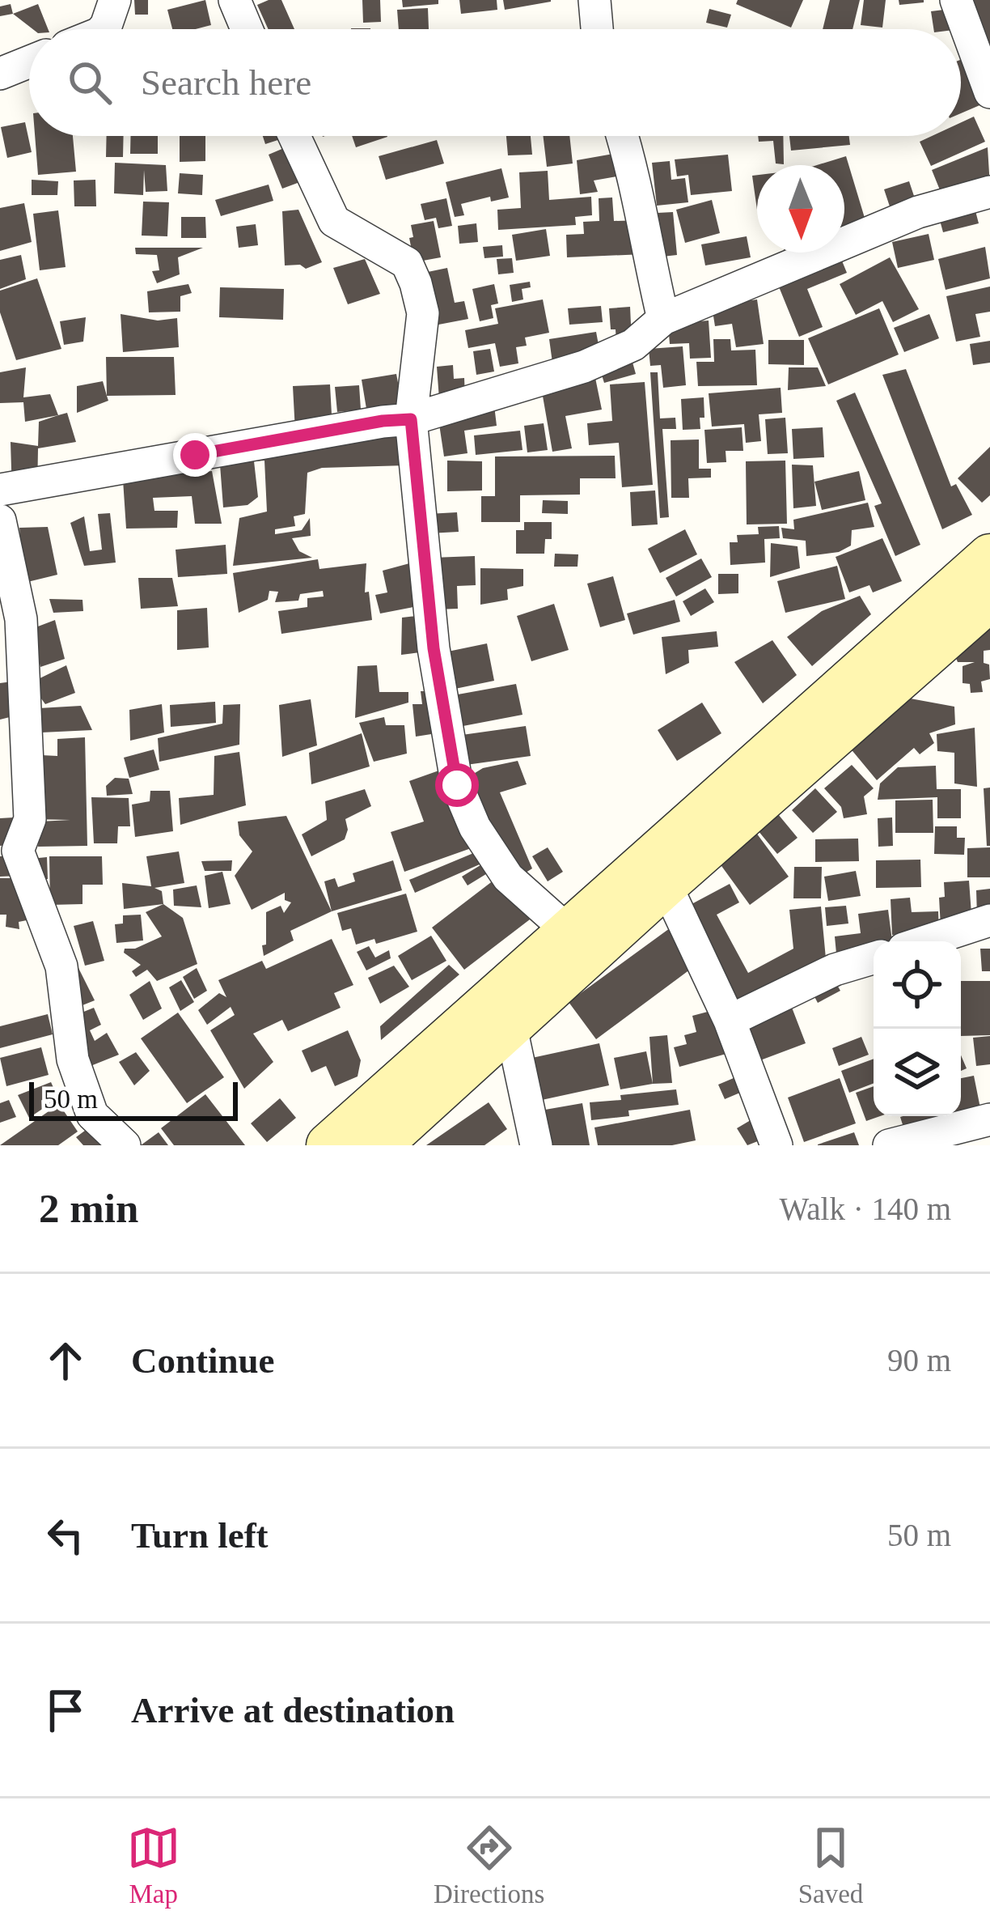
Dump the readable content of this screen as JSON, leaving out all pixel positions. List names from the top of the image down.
{
  "scale_bar": "50 m",
  "north": "bottom",
  "page": {
    "search": "Search here",
    "scale": "50 m",
    "heading": ["2 min", "Walk · 140 m"],
    "list": [
      ["Continue", "90 m"],
      ["Turn left", "50 m"],
      "Arrive at destination"
    ],
    "nav": ["Map", "Directions", "Saved"]
  }
}
